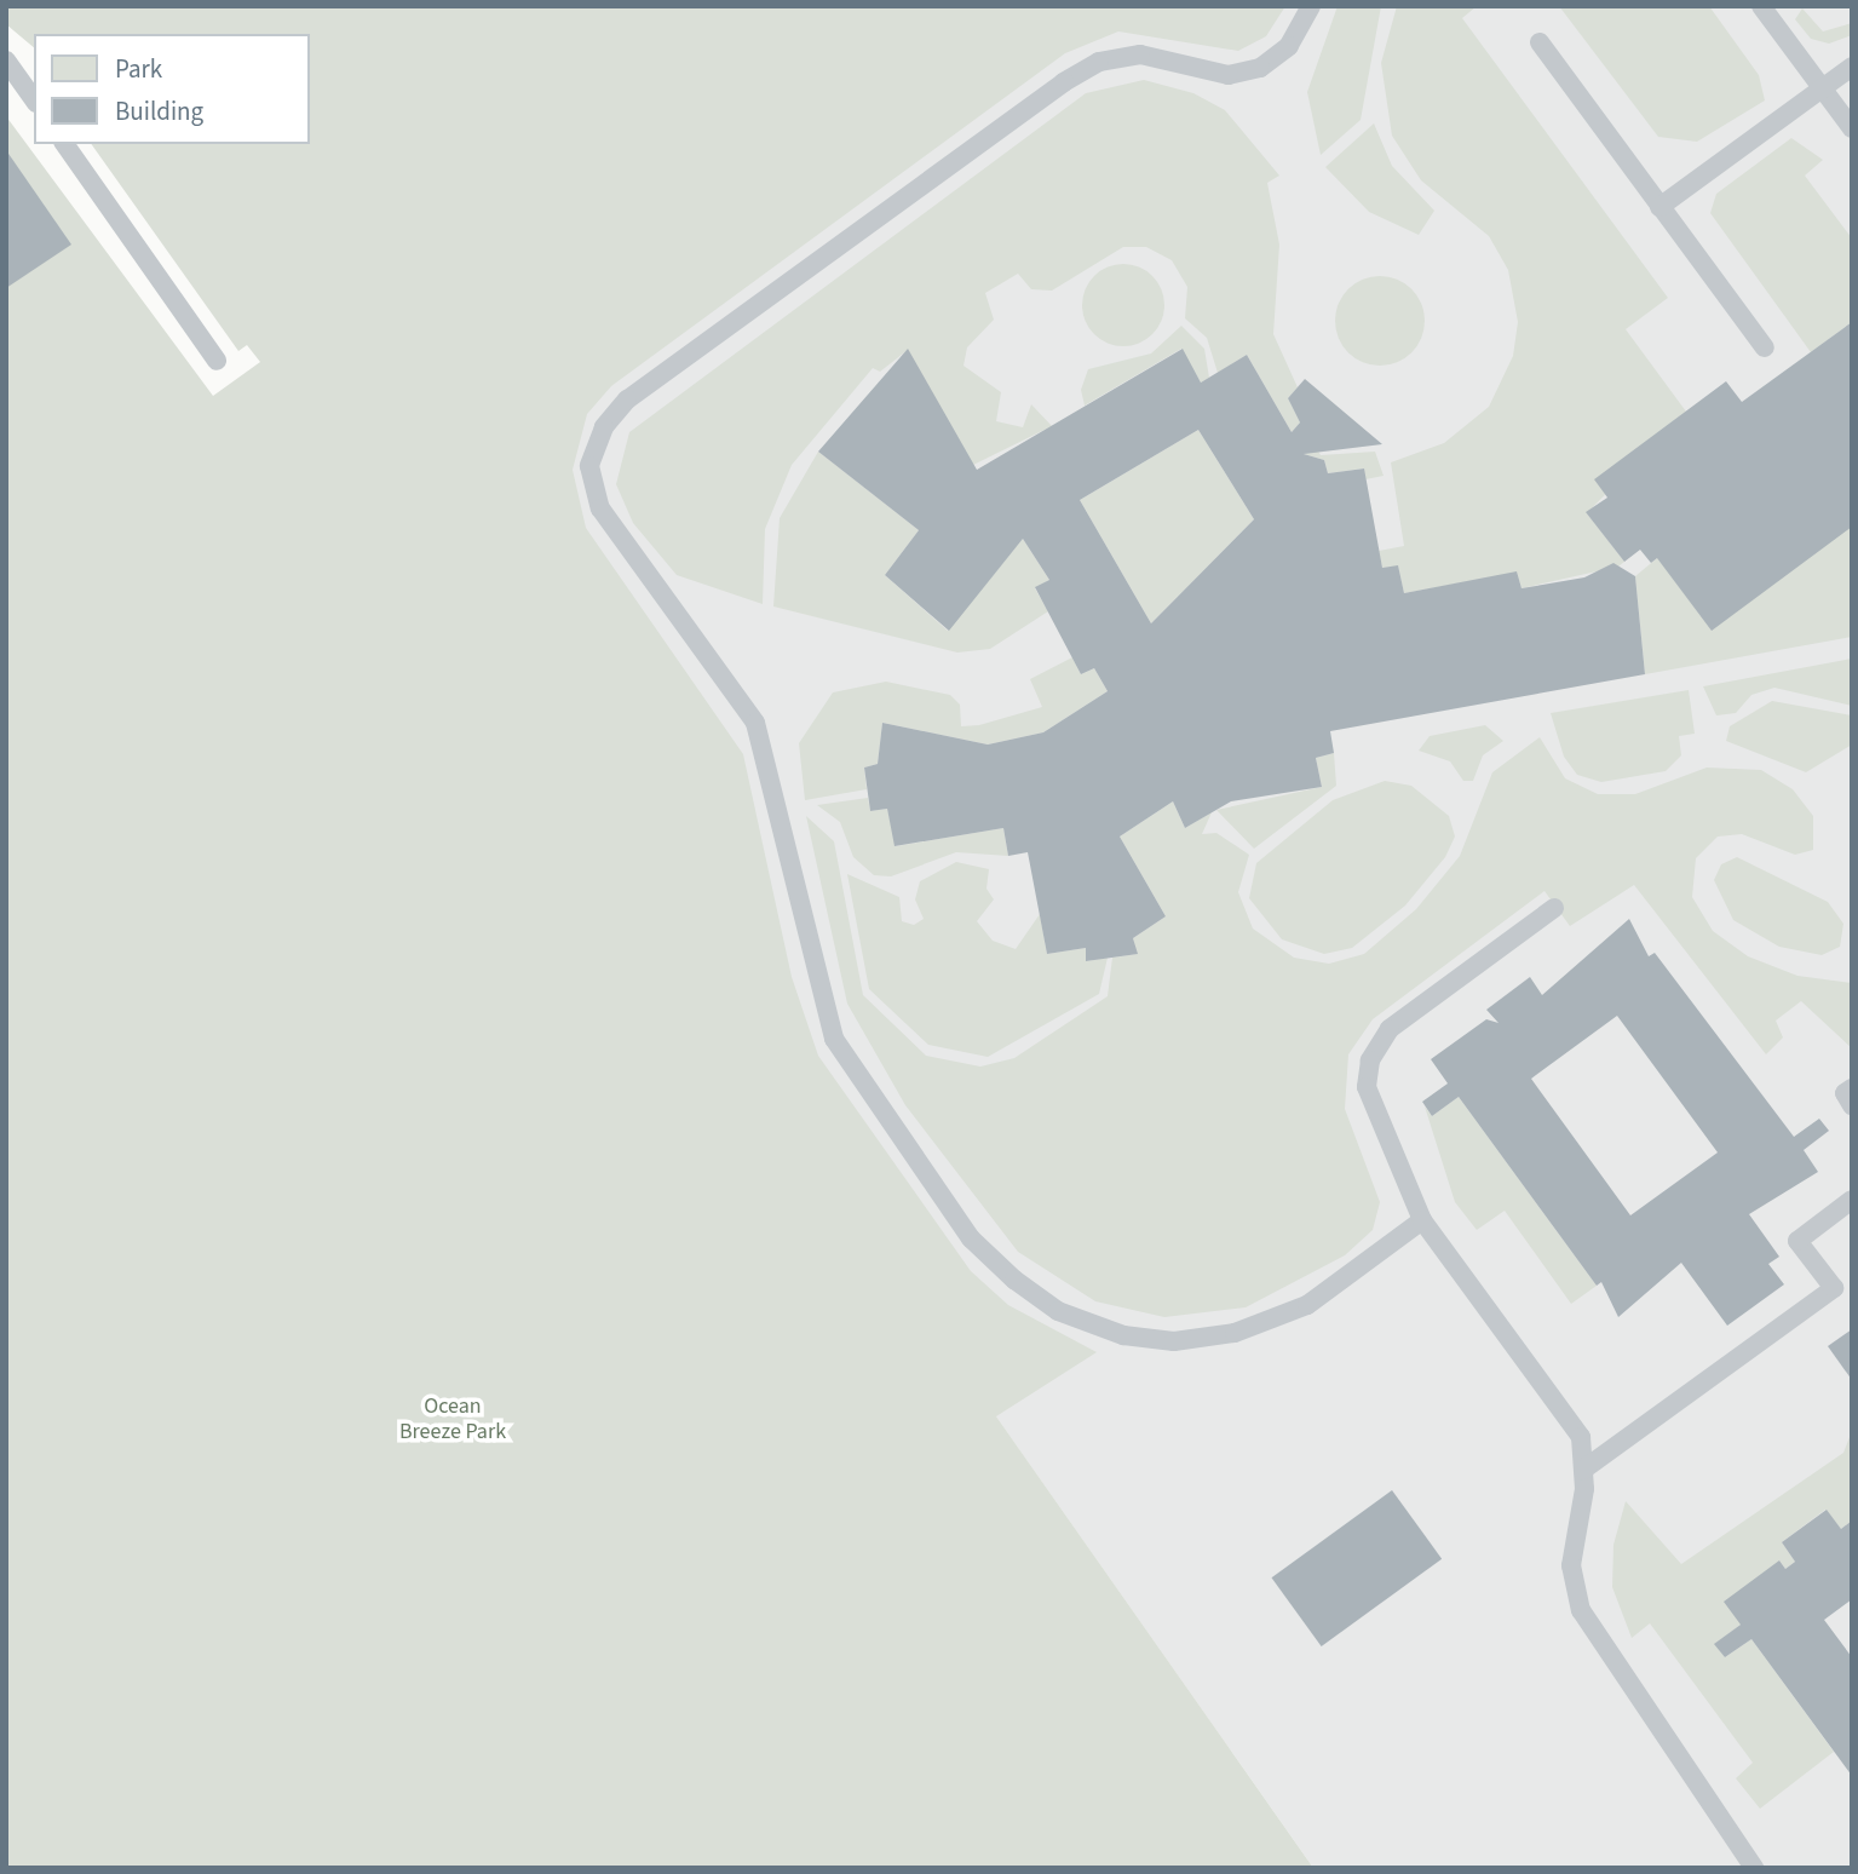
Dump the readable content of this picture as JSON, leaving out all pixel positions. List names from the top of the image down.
{
  "parks": ["Ocean Breeze Park"],
  "legend": ["Park", "Building"]
}
